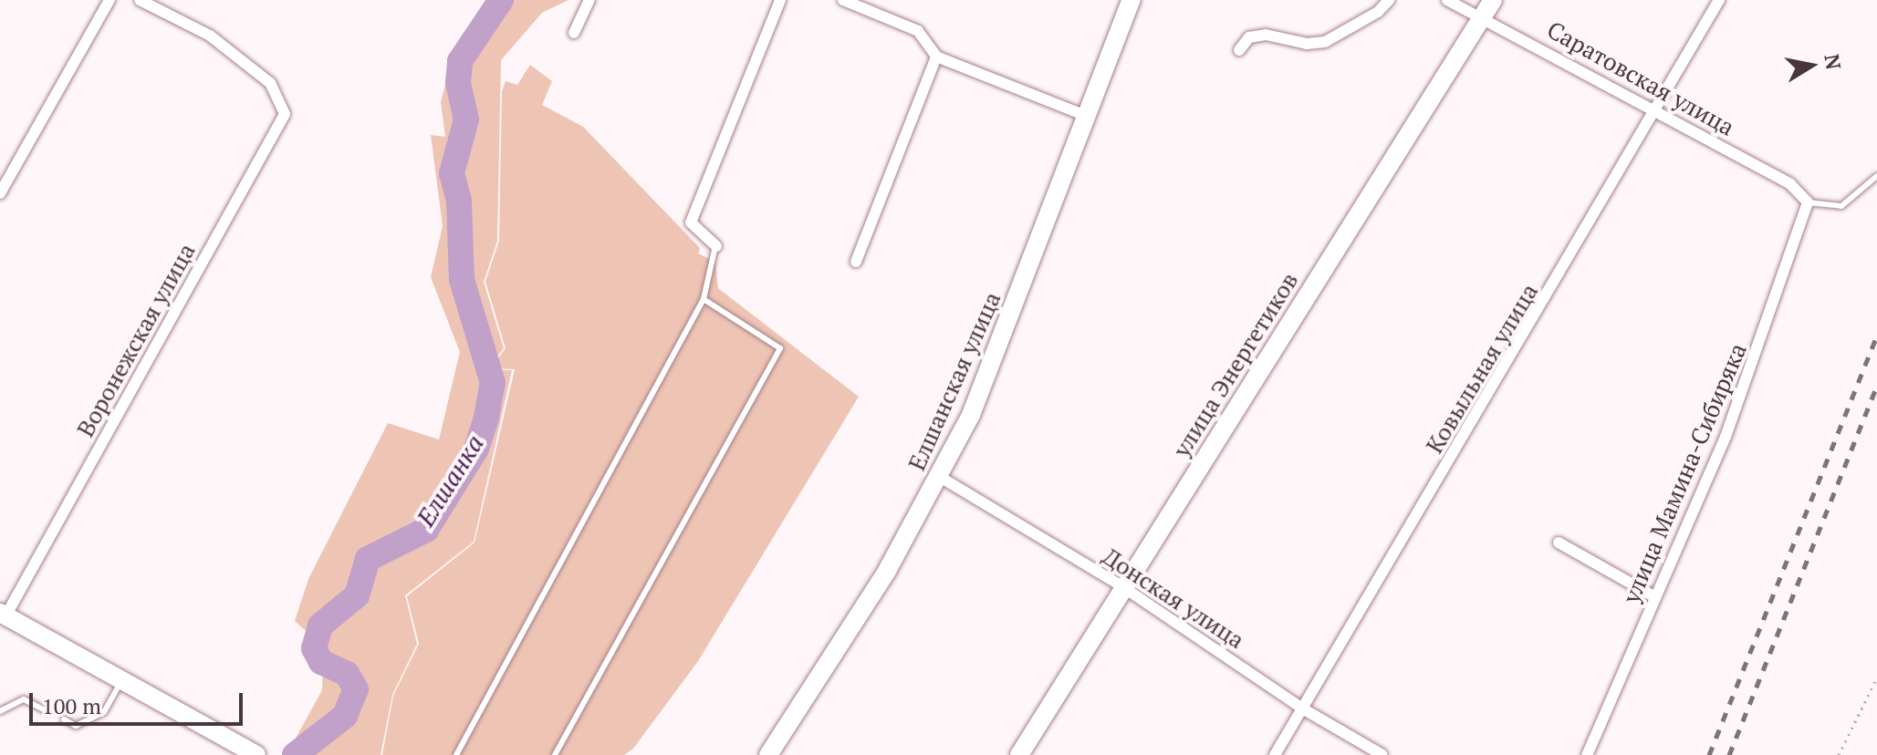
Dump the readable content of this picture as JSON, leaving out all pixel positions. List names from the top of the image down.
{
  "streets": {
    "main road": ["улица Энергетиков", "Елшанская улица"],
    "street": [
      "Саратовская улица",
      "Воронежская улица",
      "Ковыльная улица",
      "улица Мамина-Сибиряка",
      "Донская улица"
    ]
  },
  "crossings": [
    ["Саратовская улица", "улица Энергетиков"],
    ["Саратовская улица", "Ковыльная улица"],
    ["Саратовская улица", "улица Мамина-Сибиряка"],
    ["улица Энергетиков", "Донская улица"],
    ["Ковыльная улица", "Донская улица"],
    ["Елшанская улица", "Донская улица"]
  ],
  "water": ["Елшанка"],
  "scale_bar": "100 m",
  "north": "right"
}
